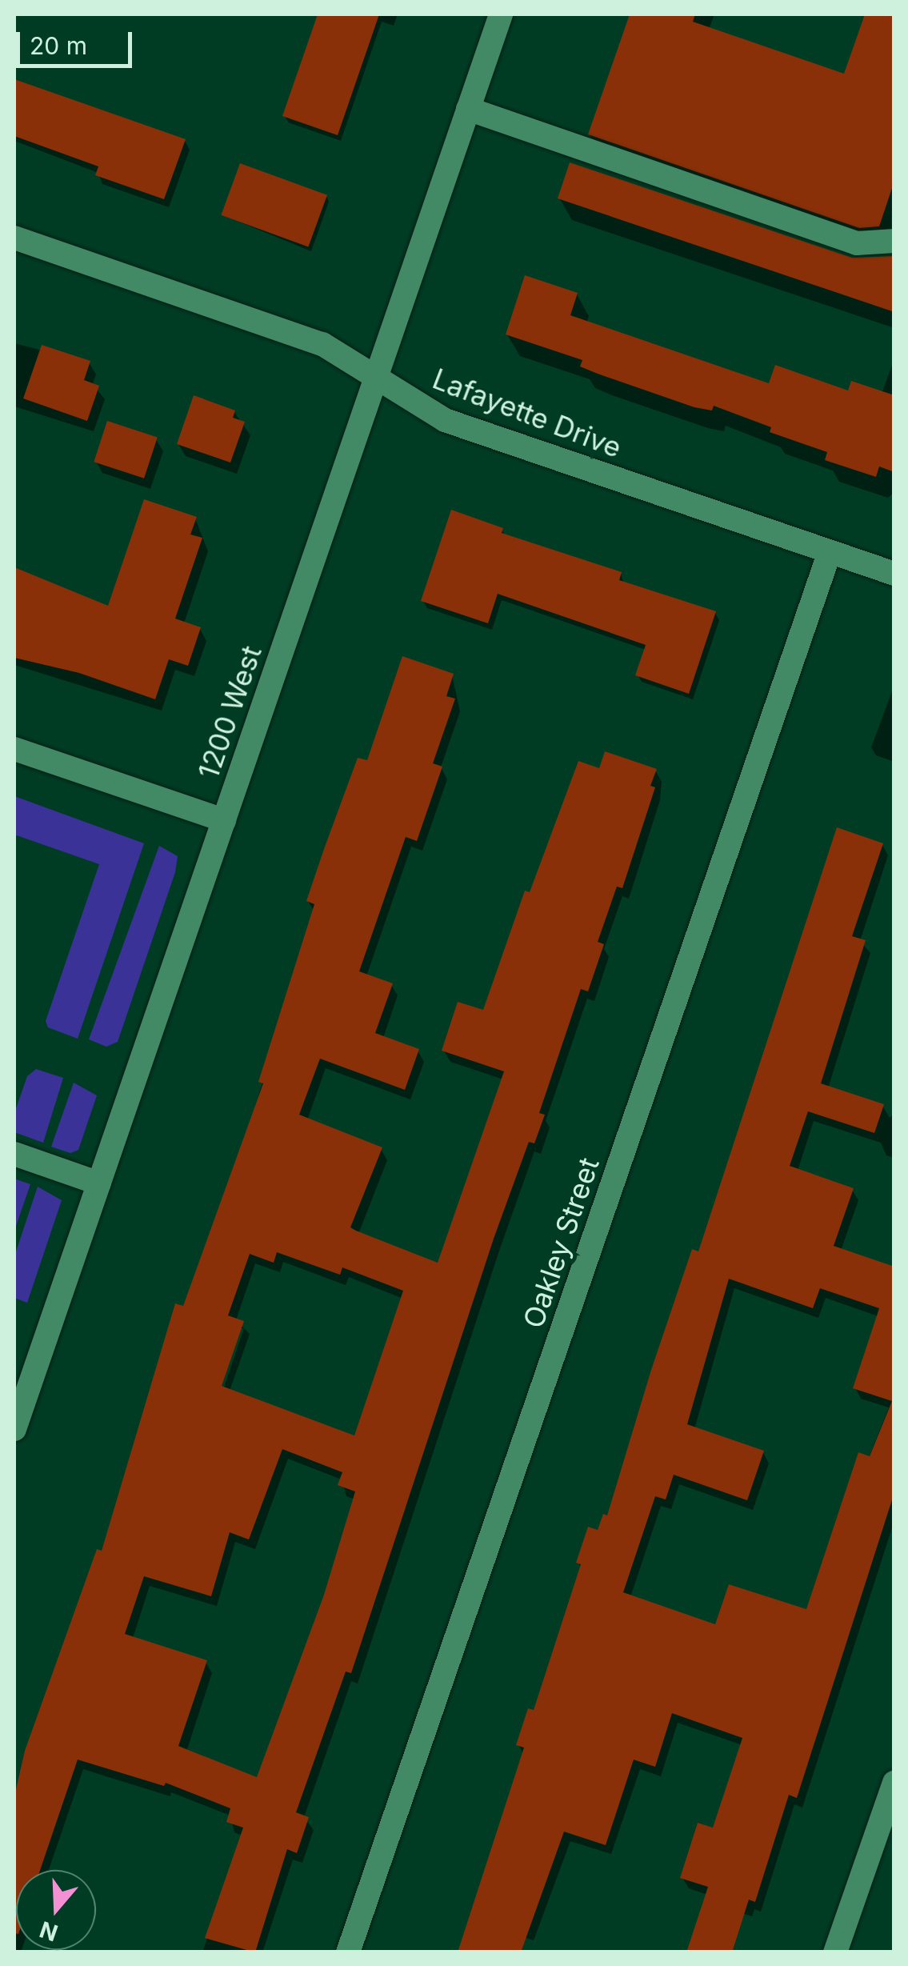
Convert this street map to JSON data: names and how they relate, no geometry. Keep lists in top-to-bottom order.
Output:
{
  "streets": {
    "street": ["Lafayette Drive", "1200 West", "Oakley Street"]
  },
  "crossings": [
    ["Lafayette Drive", "1200 West"],
    ["Lafayette Drive", "Oakley Street"]
  ],
  "scale_bar": "20 m",
  "north": "bottom"
}
